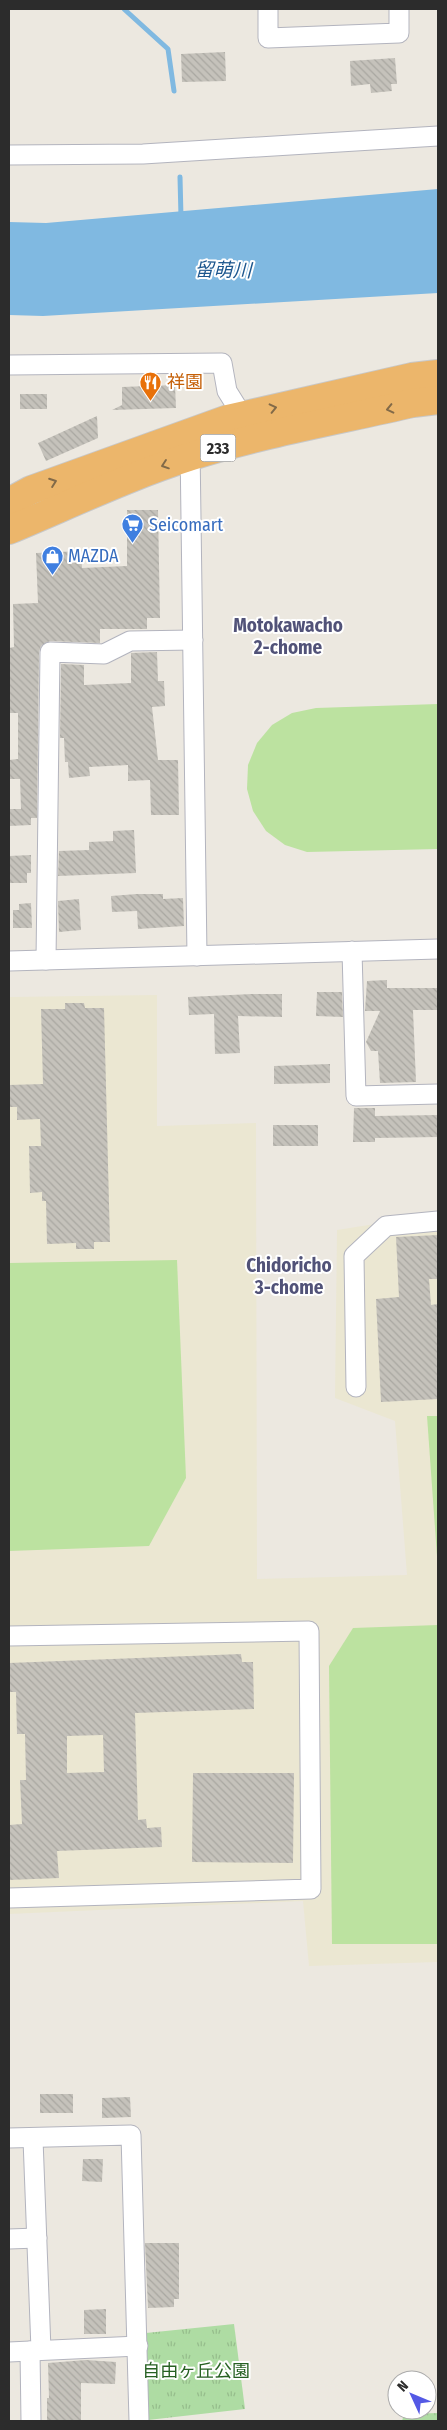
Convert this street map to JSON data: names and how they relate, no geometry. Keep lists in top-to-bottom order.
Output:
{
  "streets": {
    "highway": ["233"]
  },
  "districts": ["Motokawacho 2-chome", "Chidoricho 3-chome"],
  "water": ["留萌川"],
  "parks": ["自由ヶ丘公園"],
  "places": {
    "restaurant": ["祥園"],
    "supermarket": ["Seicomart"],
    "shop": ["MAZDA"]
  },
  "north": "top left"
}
